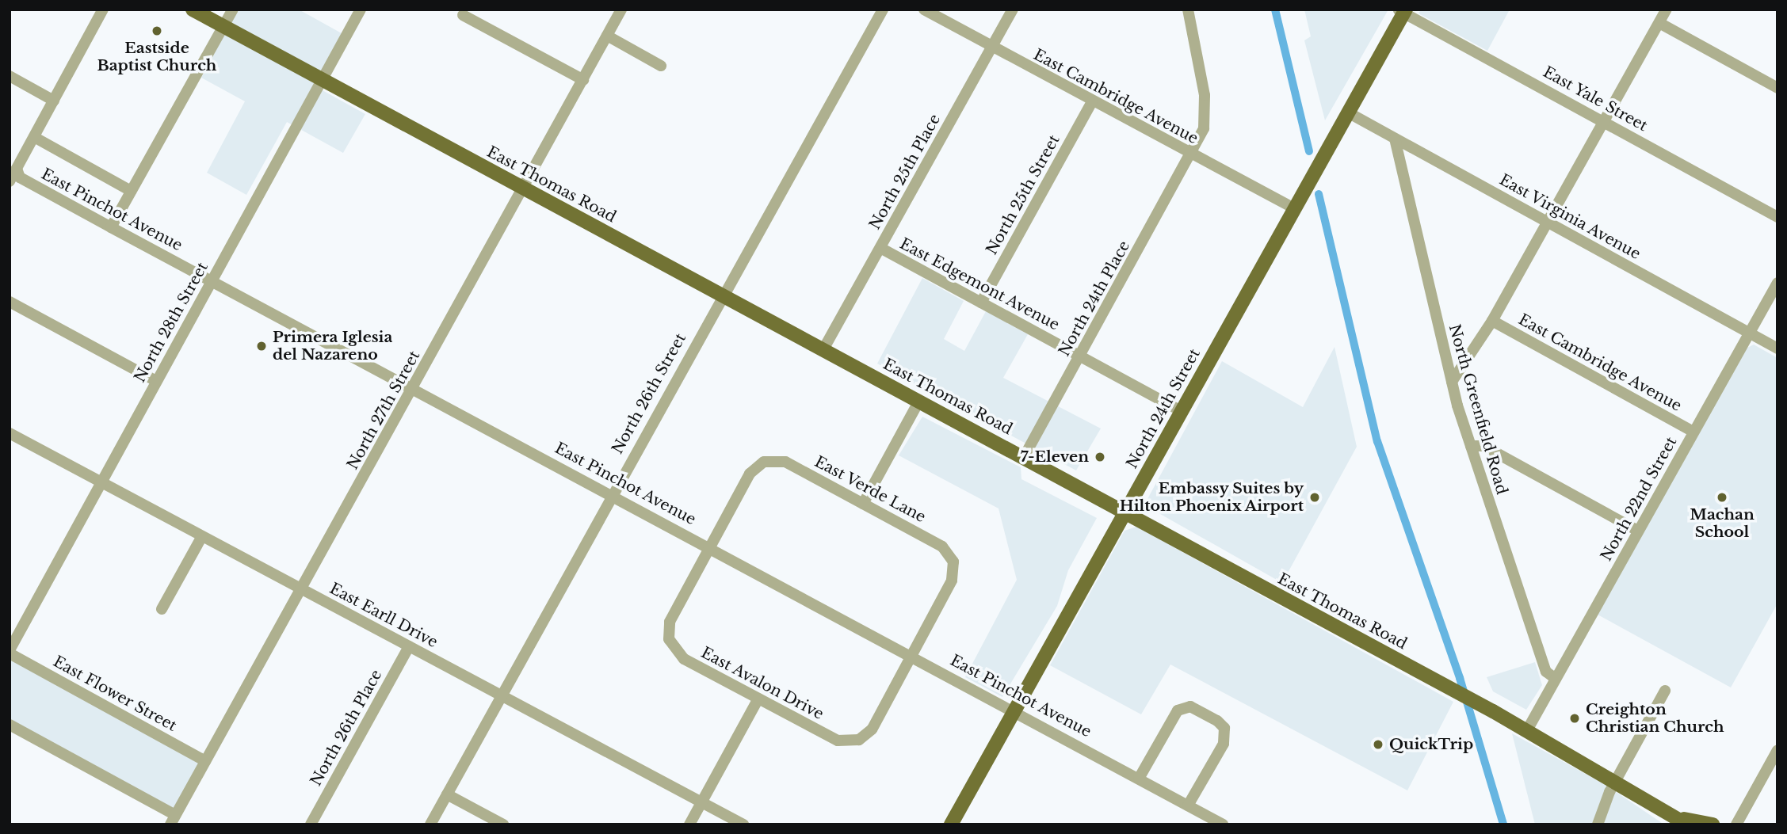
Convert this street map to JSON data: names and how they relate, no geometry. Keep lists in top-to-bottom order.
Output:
{
  "streets": {
    "main road": ["East Thomas Road", "North 24th Street"],
    "street": [
      "East Cambridge Avenue",
      "East Yale Street",
      "North 25th Place",
      "North 25th Street",
      "East Pinchot Avenue",
      "East Virginia Avenue",
      "East Edgemont Avenue",
      "North 24th Place",
      "North 28th Street",
      "North 26th Street",
      "North Greenfield Road",
      "North 27th Street",
      "East Verde Lane",
      "North 22nd Street",
      "East Earll Drive",
      "East Avalon Drive",
      "East Flower Street",
      "North 26th Place"
    ]
  },
  "crossings": [
    ["East Cambridge Avenue", "North 25th Place"],
    ["East Cambridge Avenue", "North 25th Street"],
    ["East Cambridge Avenue", "North 24th Place"],
    ["East Cambridge Avenue", "North 24th Street"],
    ["East Cambridge Avenue", "North 22nd Street"],
    ["East Yale Street", "North 24th Street"],
    ["North 25th Place", "East Thomas Road"],
    ["North 25th Place", "East Edgemont Avenue"],
    ["East Thomas Road", "North 24th Place"],
    ["East Thomas Road", "North 28th Street"],
    ["East Thomas Road", "North 26th Street"],
    ["East Thomas Road", "North 24th Street"],
    ["East Thomas Road", "North 27th Street"],
    ["East Thomas Road", "North 22nd Street"],
    ["North 25th Street", "East Edgemont Avenue"],
    ["East Pinchot Avenue", "North 28th Street"],
    ["East Pinchot Avenue", "North 26th Street"],
    ["East Pinchot Avenue", "North 24th Street"],
    ["East Pinchot Avenue", "North 27th Street"],
    ["East Pinchot Avenue", "East Verde Lane"],
    ["East Pinchot Avenue", "East Avalon Drive"],
    ["East Virginia Avenue", "North 24th Street"],
    ["East Virginia Avenue", "North Greenfield Road"],
    ["East Virginia Avenue", "North 22nd Street"],
    ["East Edgemont Avenue", "North 24th Place"],
    ["East Edgemont Avenue", "North 24th Street"],
    ["North 28th Street", "East Earll Drive"],
    ["North 28th Street", "East Flower Street"],
    ["North 26th Street", "East Earll Drive"],
    ["North Greenfield Road", "North 22nd Street"],
    ["North 27th Street", "East Earll Drive"],
    ["North 27th Street", "East Flower Street"],
    ["East Verde Lane", "East Avalon Drive"],
    ["East Earll Drive", "North 26th Place"]
  ],
  "places": [
    "Eastside Baptist Church",
    "Primera Iglesia del Nazareno",
    "7-Eleven",
    "Embassy Suites by Hilton Phoenix Airport",
    "Machan School",
    "Creighton Christian Church",
    "QuickTrip"
  ]
}
